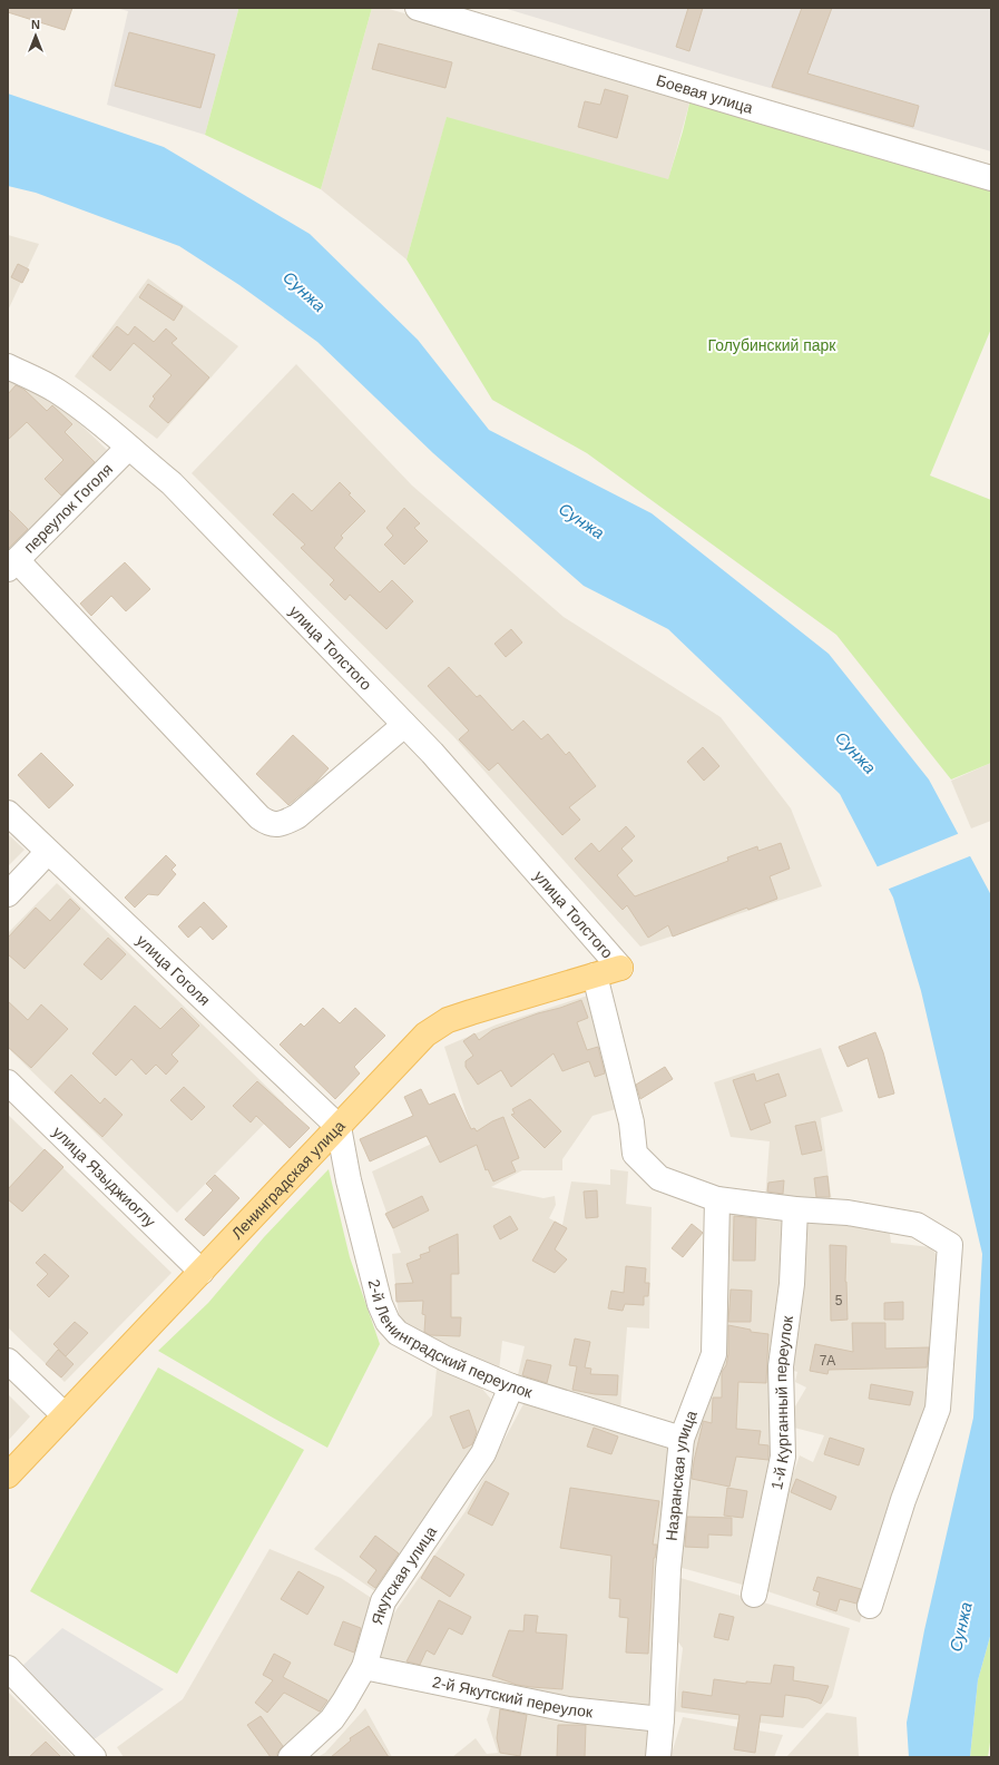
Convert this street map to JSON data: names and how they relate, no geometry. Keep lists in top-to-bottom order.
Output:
{
  "streets": {
    "main road": ["Ленинградская улица"],
    "street": [
      "Боевая улица",
      "переулок Гоголя",
      "улица Толстого",
      "улица Гоголя",
      "улица Языджиоглу",
      "2-й Ленинградский переулок",
      "1-й Курганный переулок",
      "Назранская улица",
      "Якутская улица",
      "2-й Якутский переулок"
    ]
  },
  "crossings": [
    ["переулок Гоголя", "улица Толстого"],
    ["улица Толстого", "Ленинградская улица"],
    ["улица Гоголя", "Ленинградская улица"],
    ["улица Гоголя", "2-й Ленинградский переулок"],
    ["улица Языджиоглу", "Ленинградская улица"],
    ["Ленинградская улица", "2-й Ленинградский переулок"],
    ["2-й Ленинградский переулок", "Назранская улица"],
    ["2-й Ленинградский переулок", "Якутская улица"],
    ["Назранская улица", "2-й Якутский переулок"],
    ["Якутская улица", "2-й Якутский переулок"]
  ],
  "water": ["Сунжа"],
  "parks": ["Голубинский парк"],
  "house_numbers": ["5", "7А"],
  "north": "top"
}
